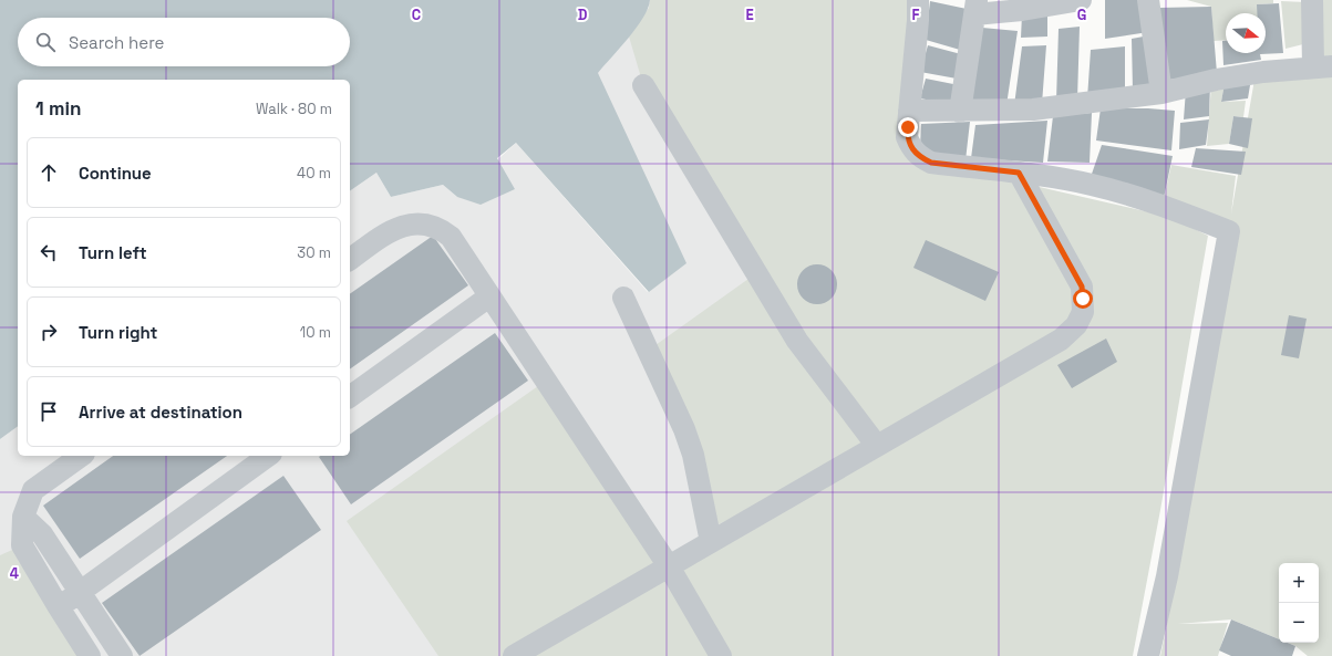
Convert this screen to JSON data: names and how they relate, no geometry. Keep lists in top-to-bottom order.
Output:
{
  "north": "right",
  "page": {
    "search": "Search here",
    "heading": ["1 min", "Walk · 80 m"],
    "list": [
      ["Continue", "40 m"],
      ["Turn left", "30 m"],
      ["Turn right", "10 m"],
      "Arrive at destination"
    ],
    "map_buttons": ["+", "−"]
  },
  "grid": {
    "columns": [
      "C",
      "D",
      "E",
      "F",
      "G"
    ],
    "rows": ["4"]
  }
}
